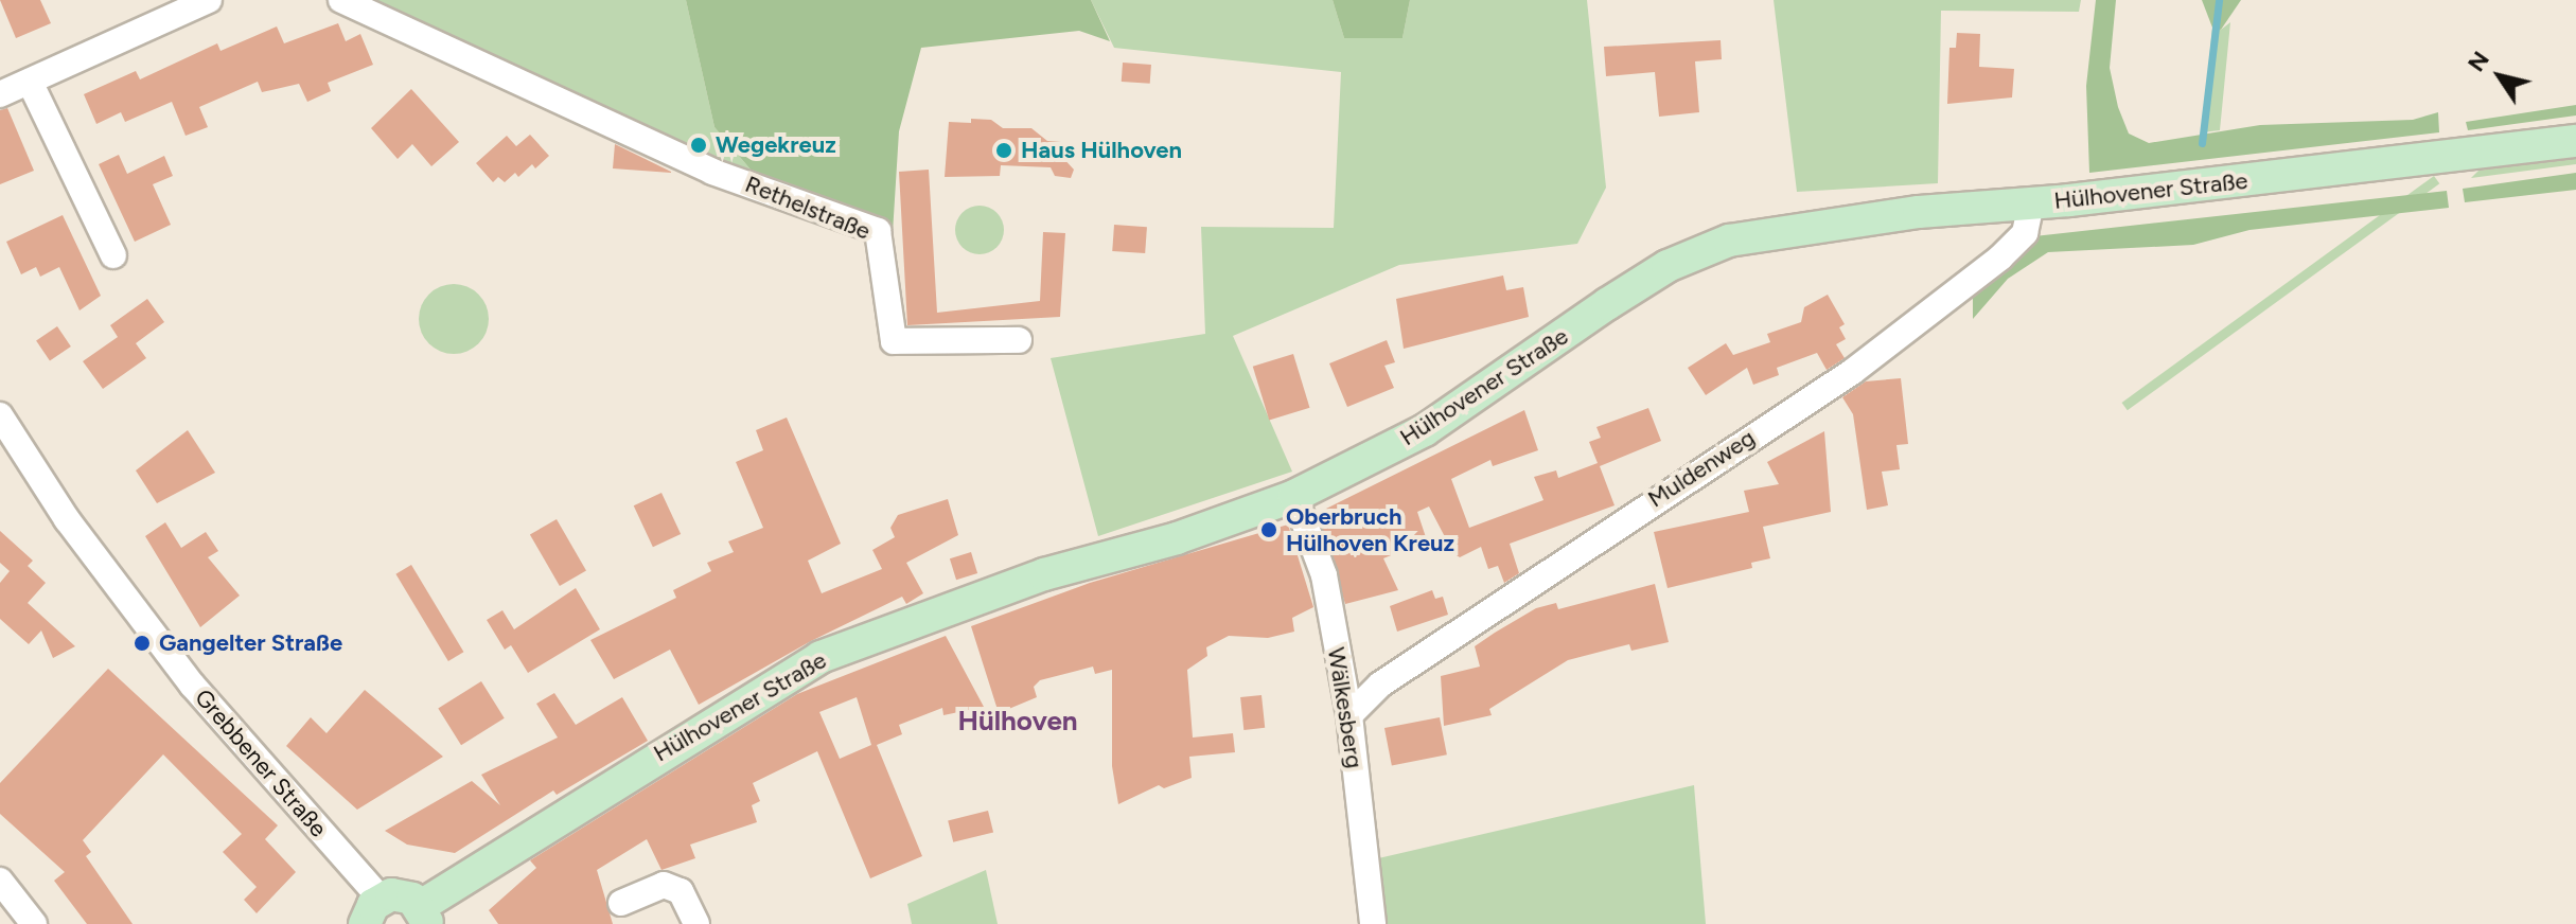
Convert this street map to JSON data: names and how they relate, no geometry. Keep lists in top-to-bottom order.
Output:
{
  "streets": {
    "main road": ["Hülhovener Straße"],
    "street": [
      "Rethelstraße",
      "Muldenweg",
      "Wälkesberg",
      "Grebbener Straße"
    ]
  },
  "crossings": [
    ["Hülhovener Straße", "Muldenweg"],
    ["Hülhovener Straße", "Wälkesberg"],
    ["Muldenweg", "Wälkesberg"]
  ],
  "districts": ["Hülhoven"],
  "places": [
    "Wegekreuz",
    "Haus Hülhoven",
    "Oberbruch Hülhoven Kreuz",
    "Gangelter Straße"
  ],
  "north": "top left"
}
